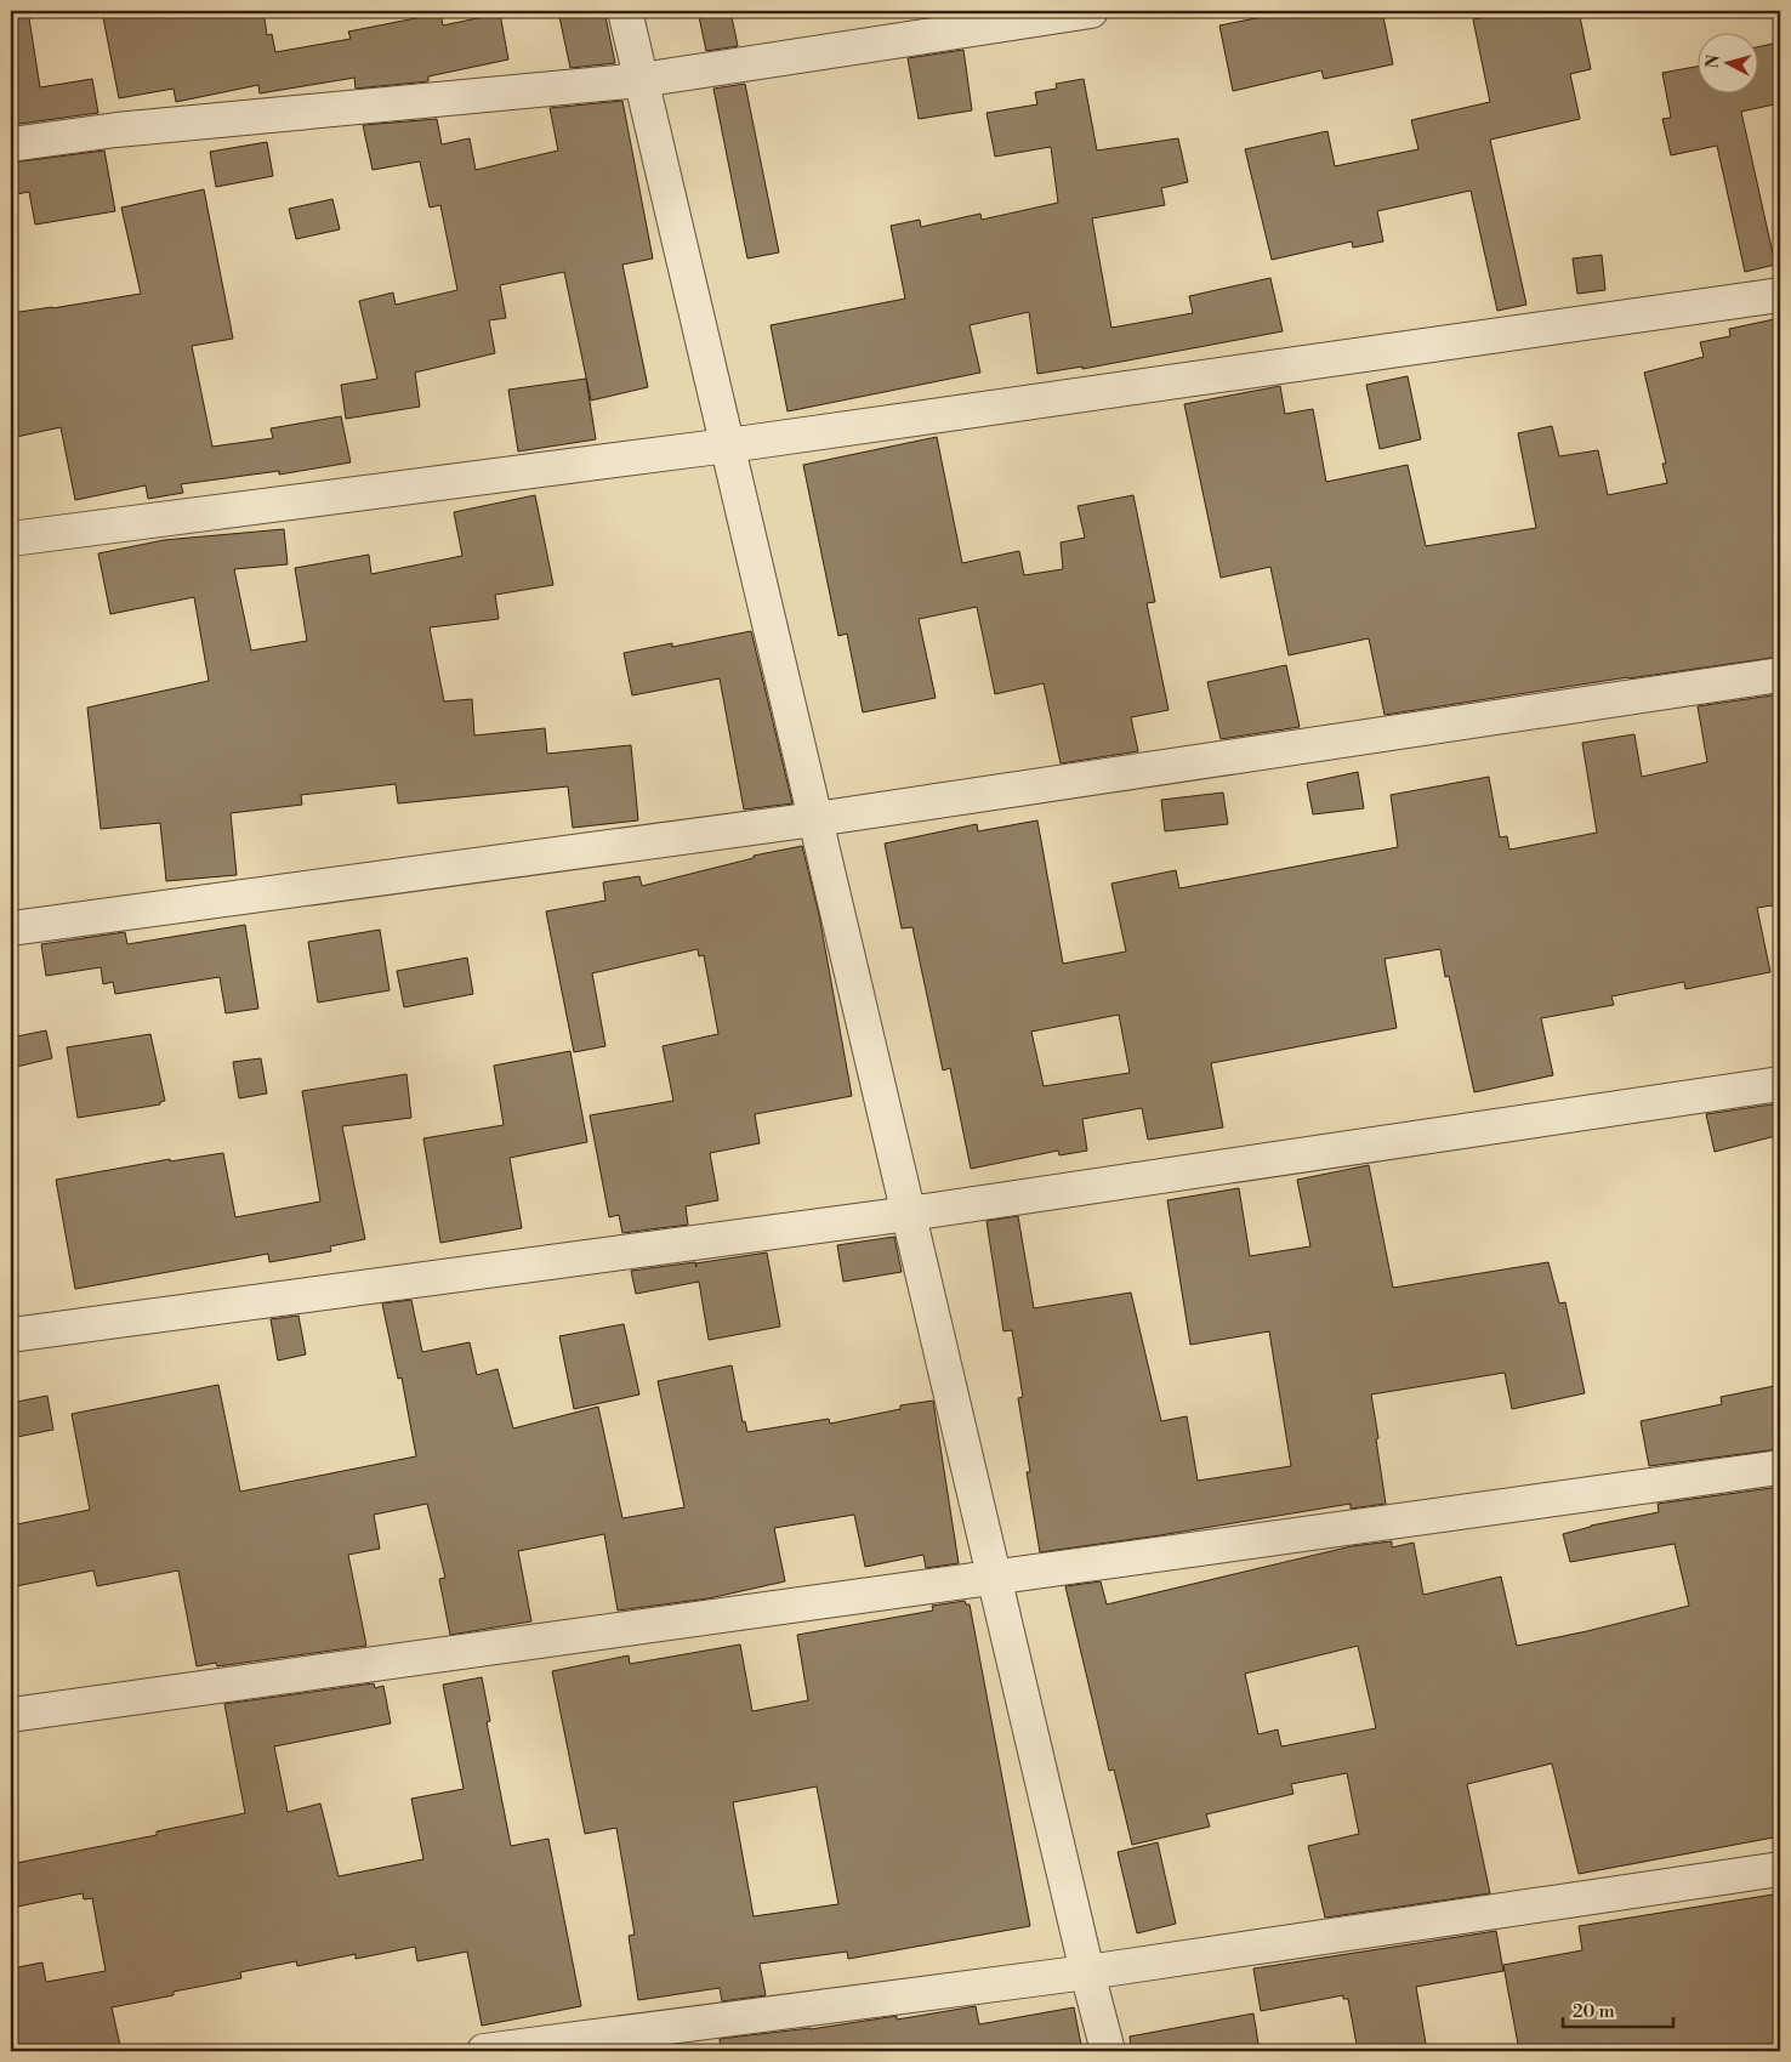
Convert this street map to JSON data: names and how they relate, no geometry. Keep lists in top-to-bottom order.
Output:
{
  "scale_bar": "20 m",
  "north": "left"
}
